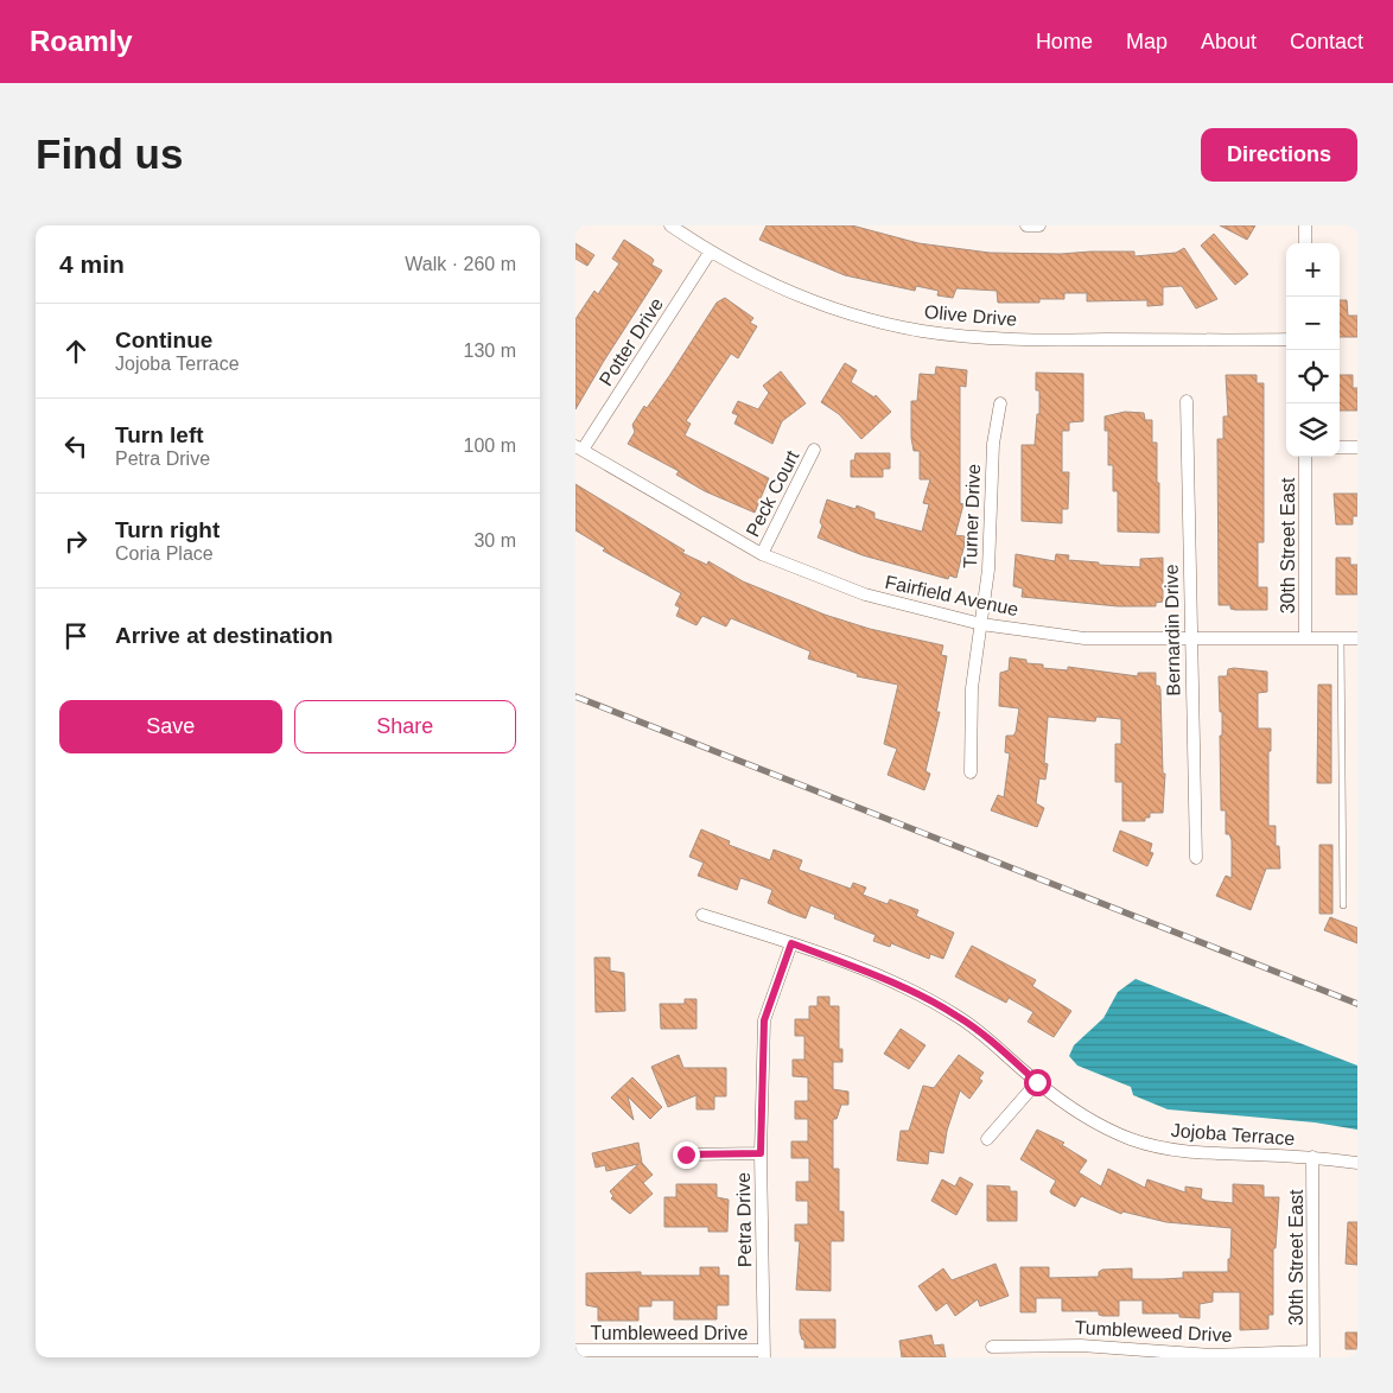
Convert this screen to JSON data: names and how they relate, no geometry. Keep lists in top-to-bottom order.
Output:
{
  "streets": {
    "street": [
      "Olive Drive",
      "Potter Drive",
      "Peck Court",
      "Turner Drive",
      "30th Street East",
      "Fairfield Avenue",
      "Bernardin Drive",
      "Jojoba Terrace",
      "Petra Drive",
      "Tumbleweed Drive"
    ]
  },
  "crossings": [
    ["Olive Drive", "Potter Drive"],
    ["Potter Drive", "Fairfield Avenue"],
    ["Peck Court", "Fairfield Avenue"],
    ["Turner Drive", "Fairfield Avenue"],
    ["30th Street East", "Fairfield Avenue"],
    ["30th Street East", "Jojoba Terrace"],
    ["30th Street East", "Tumbleweed Drive"],
    ["Fairfield Avenue", "Bernardin Drive"],
    ["Jojoba Terrace", "Petra Drive"],
    ["Petra Drive", "Tumbleweed Drive"]
  ],
  "page": {
    "header": "Roamly",
    "nav": [
      "Home",
      "Map",
      "About",
      "Contact"
    ],
    "buttons": [
      "Directions",
      ["Save", "Share"]
    ],
    "title": "Find us",
    "heading": ["4 min", "Walk · 260 m"],
    "map_buttons": ["+", "−"],
    "list": [
      ["Continue", "Jojoba Terrace", "130 m"],
      ["Turn left", "Petra Drive", "100 m"],
      ["Turn right", "Coria Place", "30 m"],
      "Arrive at destination"
    ]
  }
}
